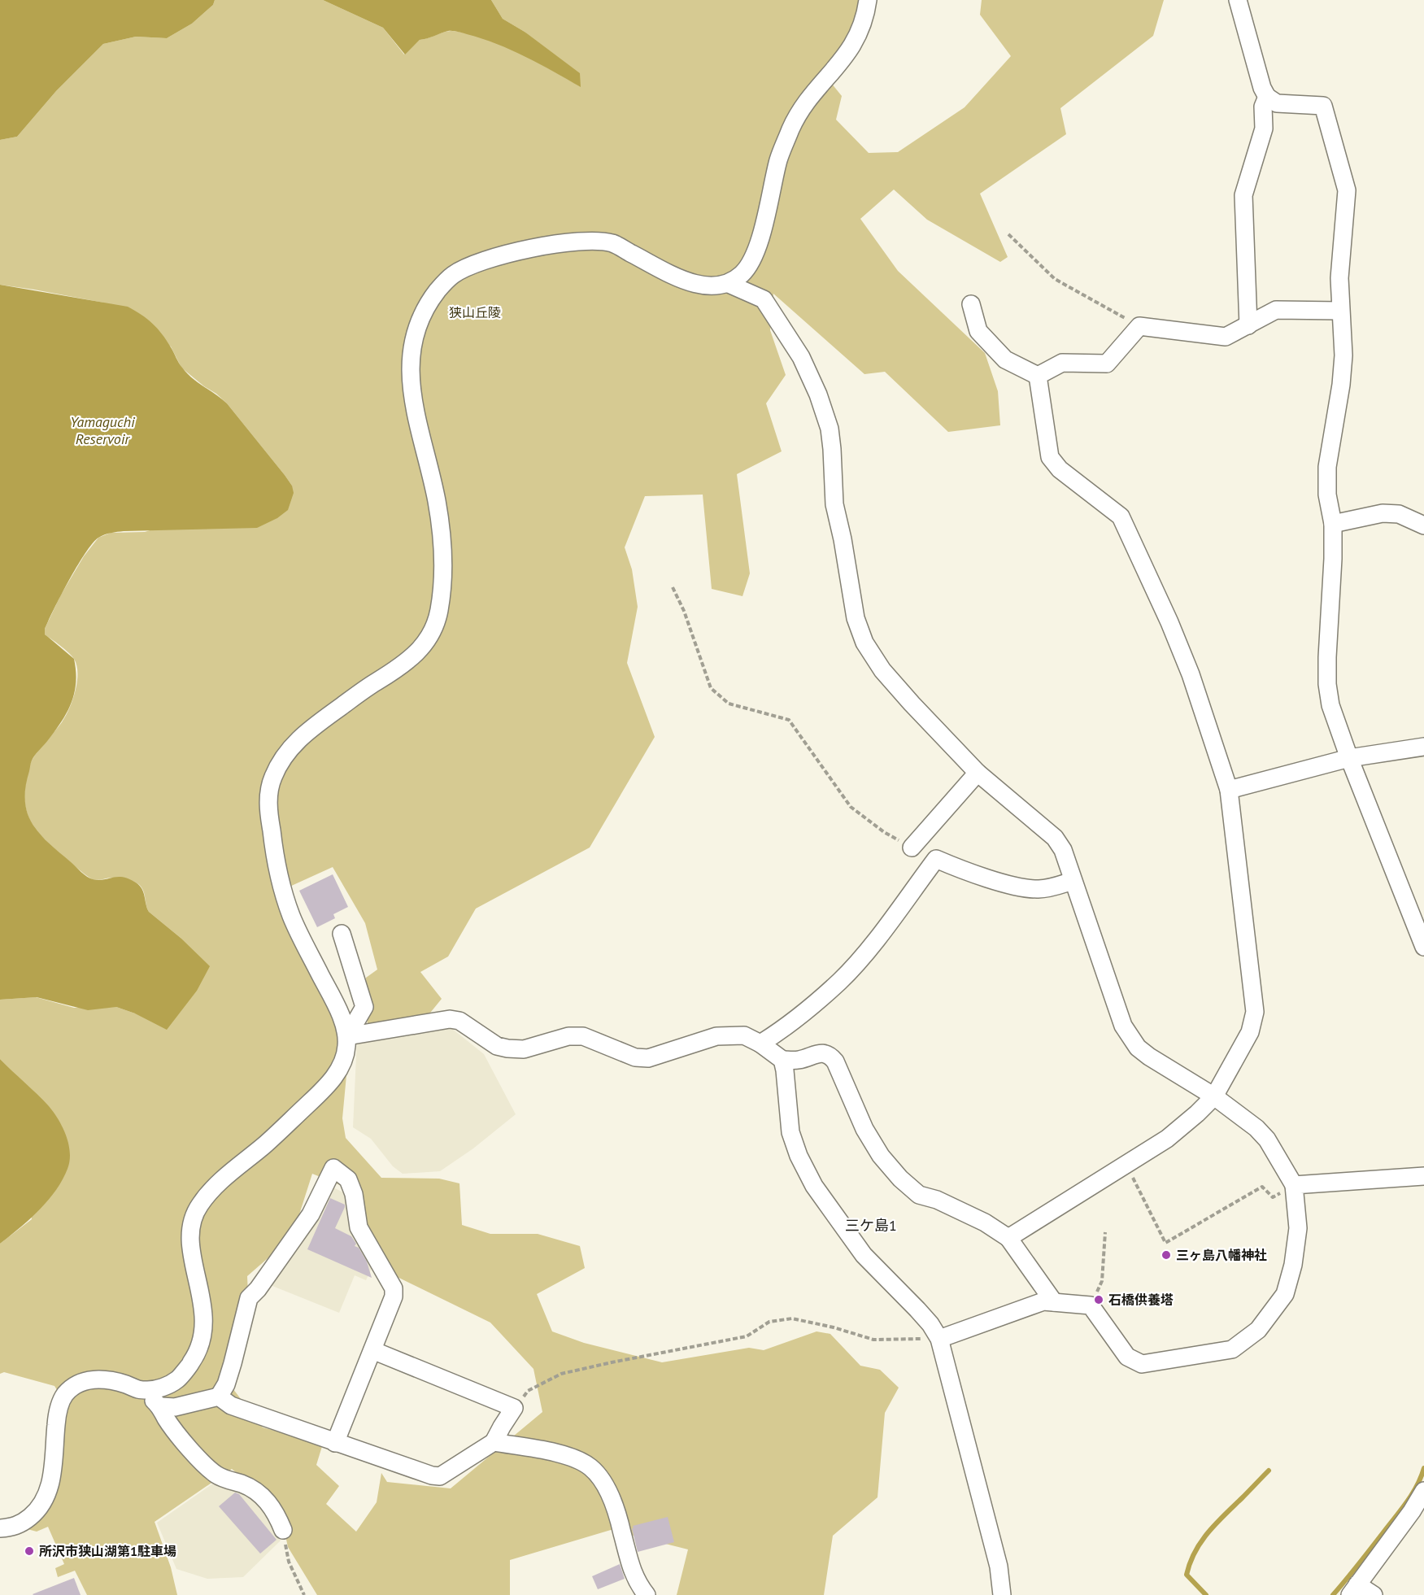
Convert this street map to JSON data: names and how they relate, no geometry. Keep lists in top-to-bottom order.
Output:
{
  "districts": ["三ケ島1"],
  "water": ["Yamaguchi Reservoir"],
  "parks": ["狭山丘陵"],
  "places": ["三ヶ島八幡神社", "石橋供養塔", "所沢市狭山湖第1駐車場"]
}
